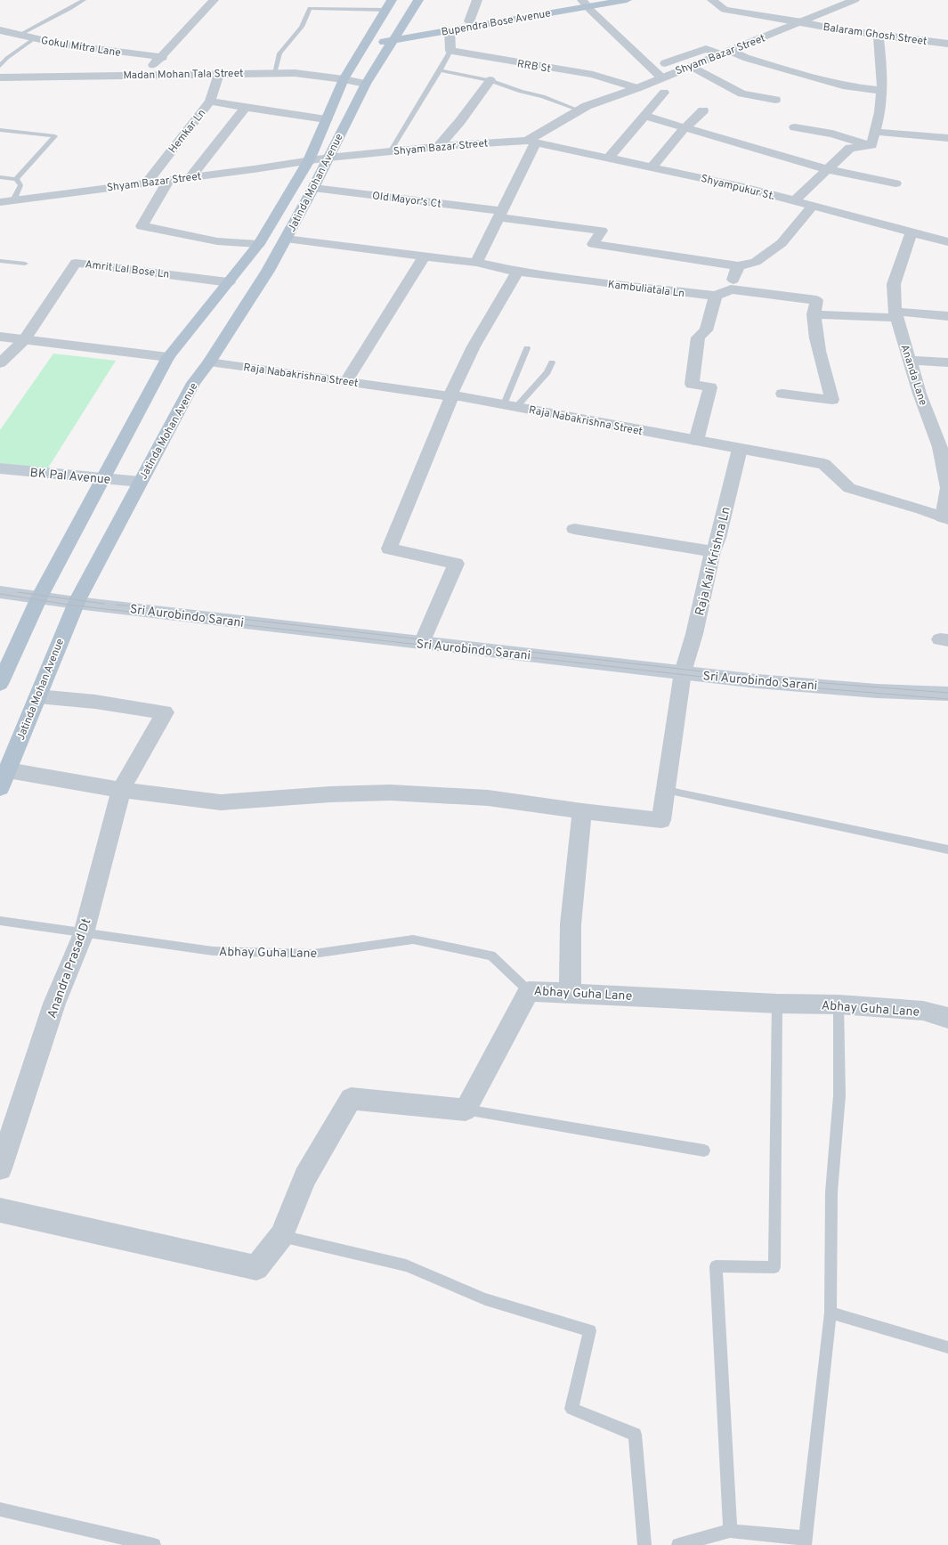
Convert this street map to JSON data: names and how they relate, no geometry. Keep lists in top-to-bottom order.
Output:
{
  "streets": {
    "main road": [
      "Bupendra Bose Avenue",
      "Jatinda Mohan Avenue",
      "BK Pal Avenue",
      "Sri Aurobindo Sarani"
    ],
    "street": [
      "Balaram Ghosh Street",
      "Gokul Mitra Lane",
      "Shyam Bazar Street",
      "RRB St",
      "Madan Mohan Tala Street",
      "Hemkar Ln",
      "Shyampukur St.",
      "Old Mayor's Ct",
      "Amrit Lal Bose Ln",
      "Kambuliatala Ln",
      "Raja Nabakrishna Street",
      "Ananda Lane",
      "Raja Kali Krishna Ln",
      "Abhay Guha Lane",
      "Anandra Prasad Dt"
    ]
  },
  "crossings": [
    ["Bupendra Bose Avenue", "Jatinda Mohan Avenue"],
    ["Balaram Ghosh Street", "Shyam Bazar Street"],
    ["Shyam Bazar Street", "RRB St"],
    ["Shyam Bazar Street", "Hemkar Ln"],
    ["Shyam Bazar Street", "Jatinda Mohan Avenue"],
    ["Shyam Bazar Street", "Shyampukur St."],
    ["Madan Mohan Tala Street", "Hemkar Ln"],
    ["Madan Mohan Tala Street", "Jatinda Mohan Avenue"],
    ["Jatinda Mohan Avenue", "Old Mayor's Ct"],
    ["Jatinda Mohan Avenue", "Kambuliatala Ln"],
    ["Jatinda Mohan Avenue", "Raja Nabakrishna Street"],
    ["Jatinda Mohan Avenue", "BK Pal Avenue"],
    ["Jatinda Mohan Avenue", "Sri Aurobindo Sarani"],
    ["Jatinda Mohan Avenue", "Anandra Prasad Dt"],
    ["Shyampukur St.", "Ananda Lane"],
    ["Kambuliatala Ln", "Ananda Lane"],
    ["Raja Nabakrishna Street", "Ananda Lane"],
    ["Raja Nabakrishna Street", "Raja Kali Krishna Ln"],
    ["Raja Kali Krishna Ln", "Sri Aurobindo Sarani"],
    ["Abhay Guha Lane", "Anandra Prasad Dt"]
  ]
}
